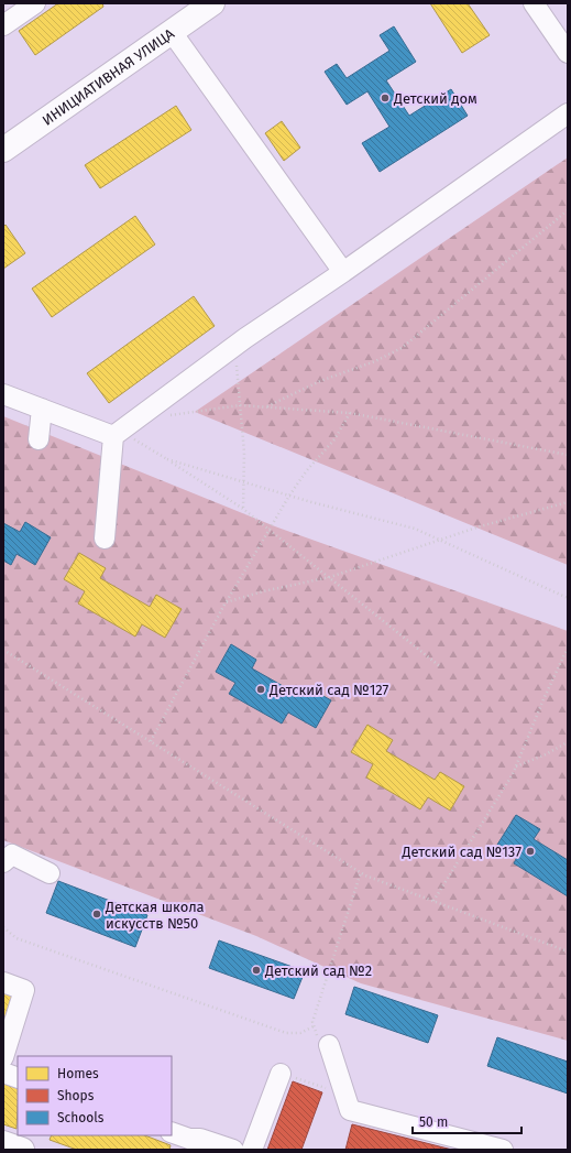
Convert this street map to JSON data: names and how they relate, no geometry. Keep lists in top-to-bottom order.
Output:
{
  "streets": {
    "main road": ["ИНИЦИАТИВНАЯ УЛИЦА"]
  },
  "places": [
    "Детский дом",
    "Детский сад №127",
    "Детский сад №137",
    "Детская школа искусств №50",
    "Детский сад №2"
  ],
  "legend": ["Homes", "Shops", "Schools"],
  "scale_bar": "50 m"
}
